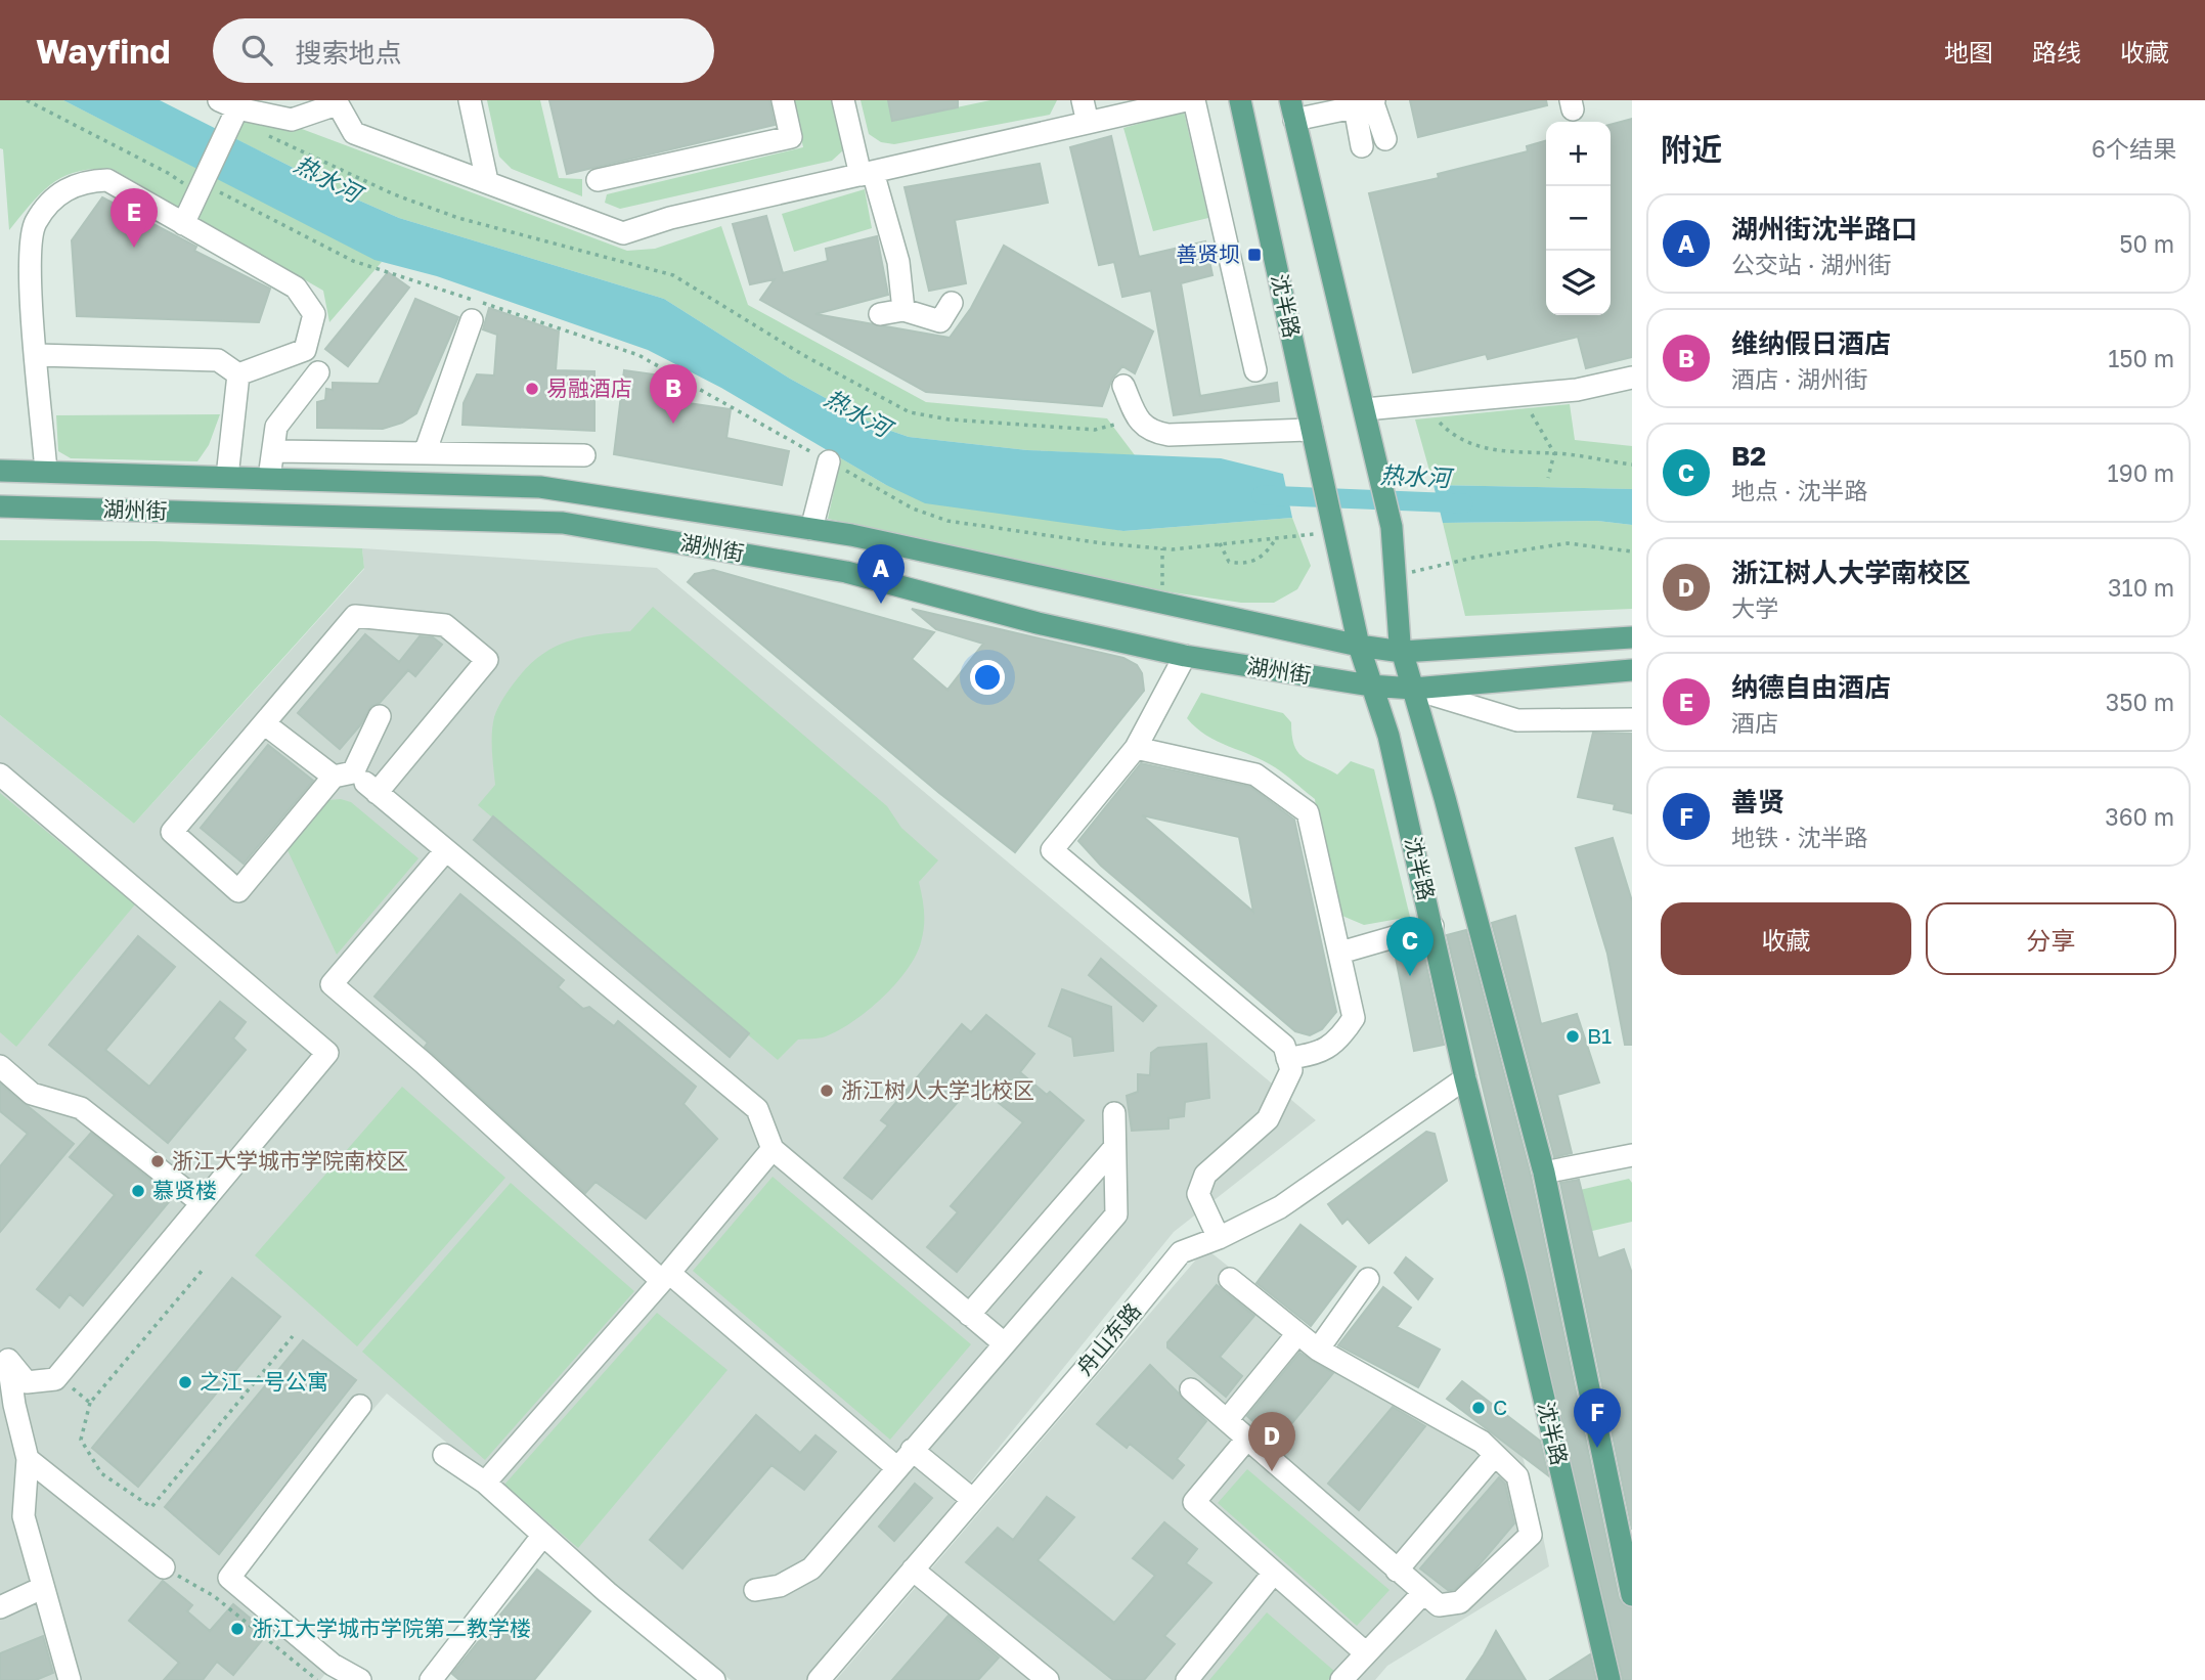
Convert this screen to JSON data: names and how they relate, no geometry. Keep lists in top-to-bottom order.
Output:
{
  "streets": {
    "main road": ["沈半路", "湖州街"],
    "street": ["舟山东路"]
  },
  "crossings": [
    ["沈半路", "湖州街"],
    ["沈半路", "舟山东路"]
  ],
  "water": ["热水河"],
  "places": {
    "transit": ["善贤坝"],
    "other": [
      "易融酒店",
      "B1",
      "浙江树人大学北校区",
      "浙江大学城市学院南校区",
      "慕贤楼",
      "之江一号公寓",
      "C",
      "浙江大学城市学院第二教学楼"
    ]
  },
  "page": {
    "header": "Wayfind",
    "search": "搜索地点",
    "nav": ["地图", "路线", "收藏"],
    "heading": ["附近", "6个结果"],
    "map_buttons": ["+", "−"],
    "pins": [
      "E",
      "B",
      "A",
      "C",
      "F",
      "D"
    ],
    "list": [
      {
        "mark": "A",
        "name": "湖州街沈半路口",
        "note": "公交站 · 湖州街",
        "value": "50 m"
      },
      {
        "mark": "B",
        "name": "维纳假日酒店",
        "note": "酒店 · 湖州街",
        "value": "150 m"
      },
      {
        "mark": "C",
        "name": "B2",
        "note": "地点 · 沈半路",
        "value": "190 m"
      },
      {
        "mark": "D",
        "name": "浙江树人大学南校区",
        "note": "大学",
        "value": "310 m"
      },
      {
        "mark": "E",
        "name": "纳德自由酒店",
        "note": "酒店",
        "value": "350 m"
      },
      {
        "mark": "F",
        "name": "善贤",
        "note": "地铁 · 沈半路",
        "value": "360 m"
      }
    ],
    "buttons": ["收藏", "分享"]
  }
}
